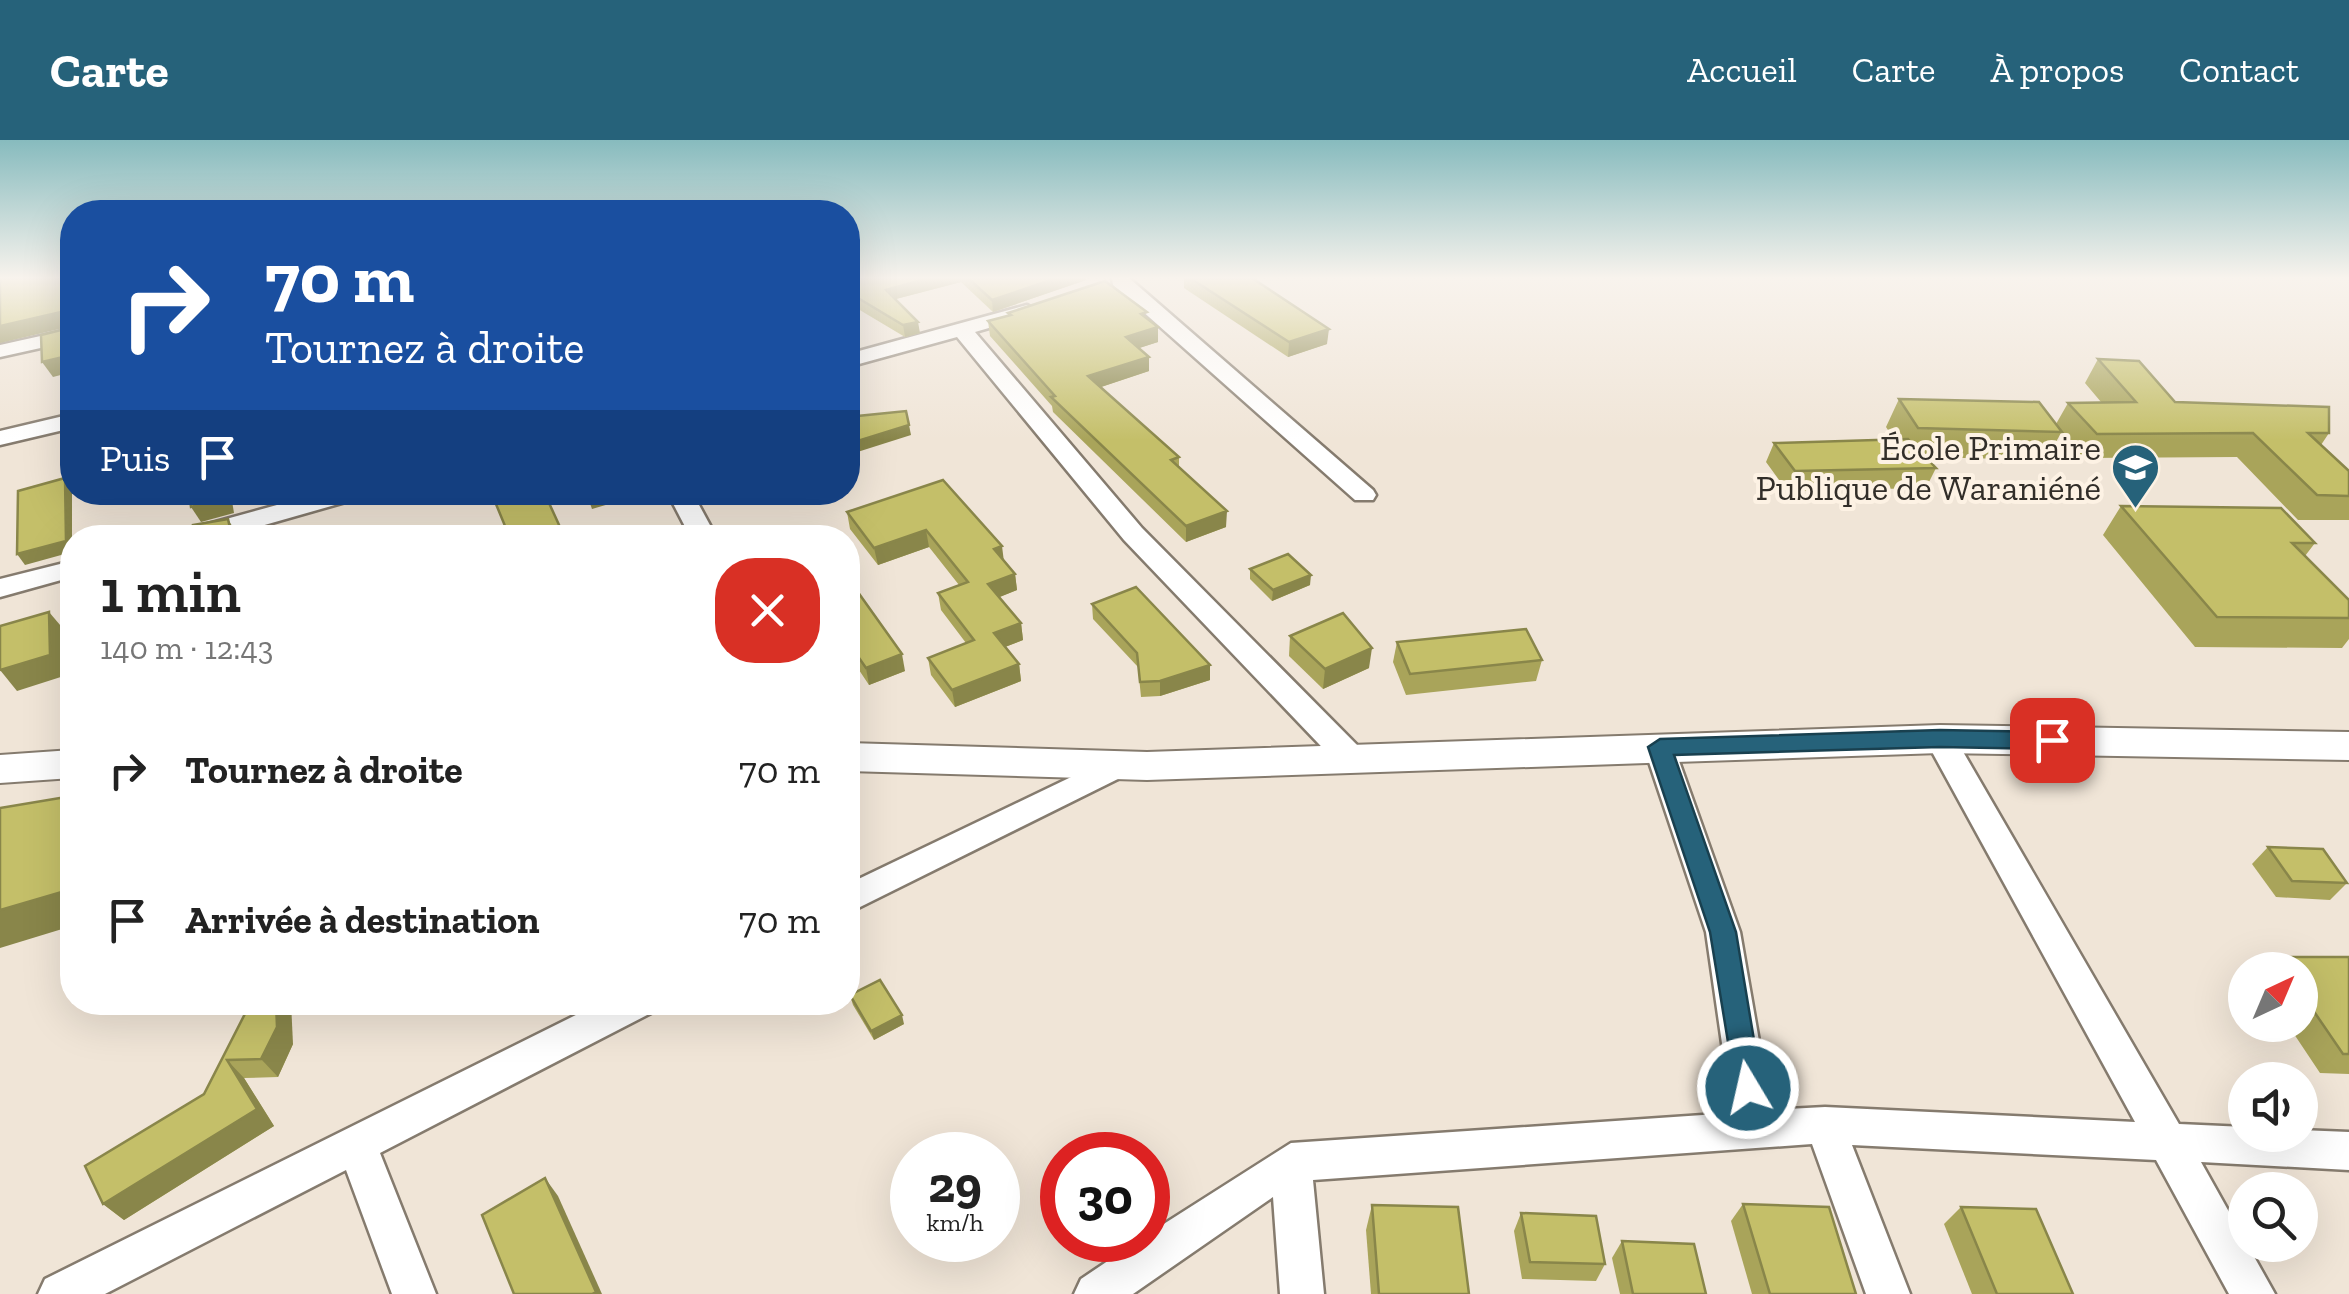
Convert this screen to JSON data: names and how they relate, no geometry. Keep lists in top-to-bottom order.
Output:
{
  "places": {
    "school or university": ["École Primaire Publique de Waraniéné"]
  },
  "north": "top right",
  "page": {
    "header": "Carte",
    "nav": [
      "Accueil",
      "Carte",
      "À propos",
      "Contact"
    ],
    "turn": ["70 m", "Tournez à droite"],
    "then": "Puis",
    "heading": ["1 min", "140 m · 12:43"],
    "list": [
      {
        "name": "Tournez à droite",
        "value": "70 m"
      },
      {
        "name": "Arrivée à destination",
        "value": "70 m"
      }
    ],
    "speed": "29 km/h",
    "limit": "30"
  }
}
